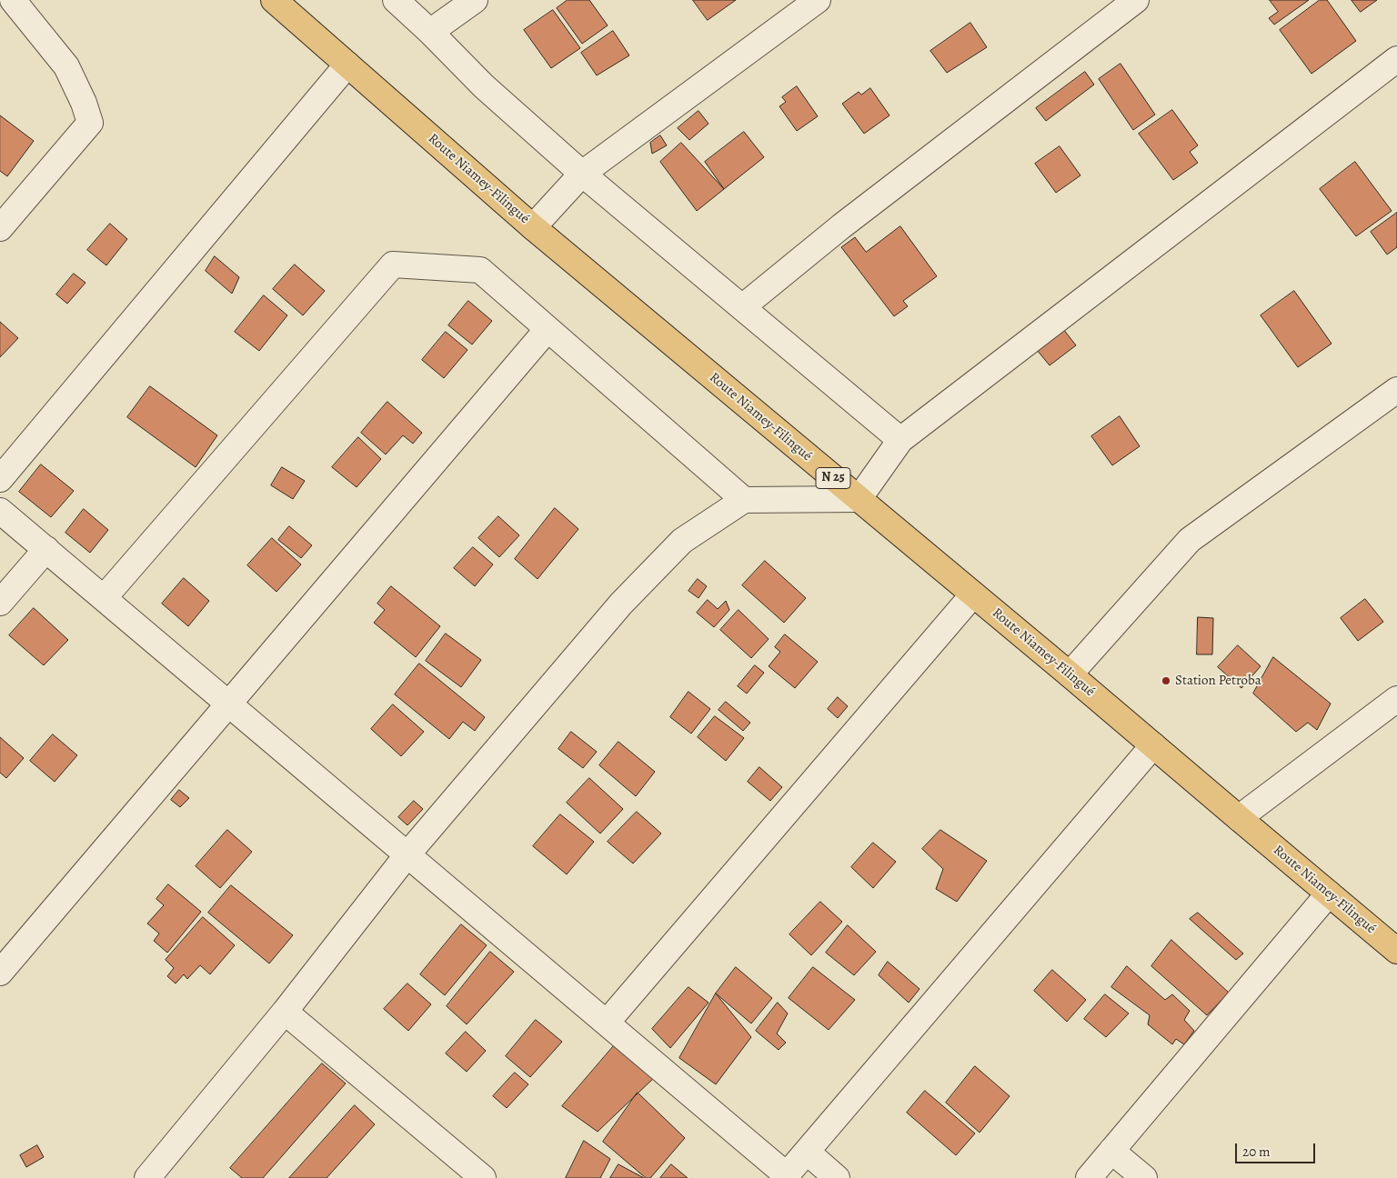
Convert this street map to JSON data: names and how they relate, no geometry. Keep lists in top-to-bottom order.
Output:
{
  "streets": {
    "main road": ["Route Niamey-Filingué", "N 25"]
  },
  "places": ["Station Petroba"],
  "scale_bar": "20 m"
}
